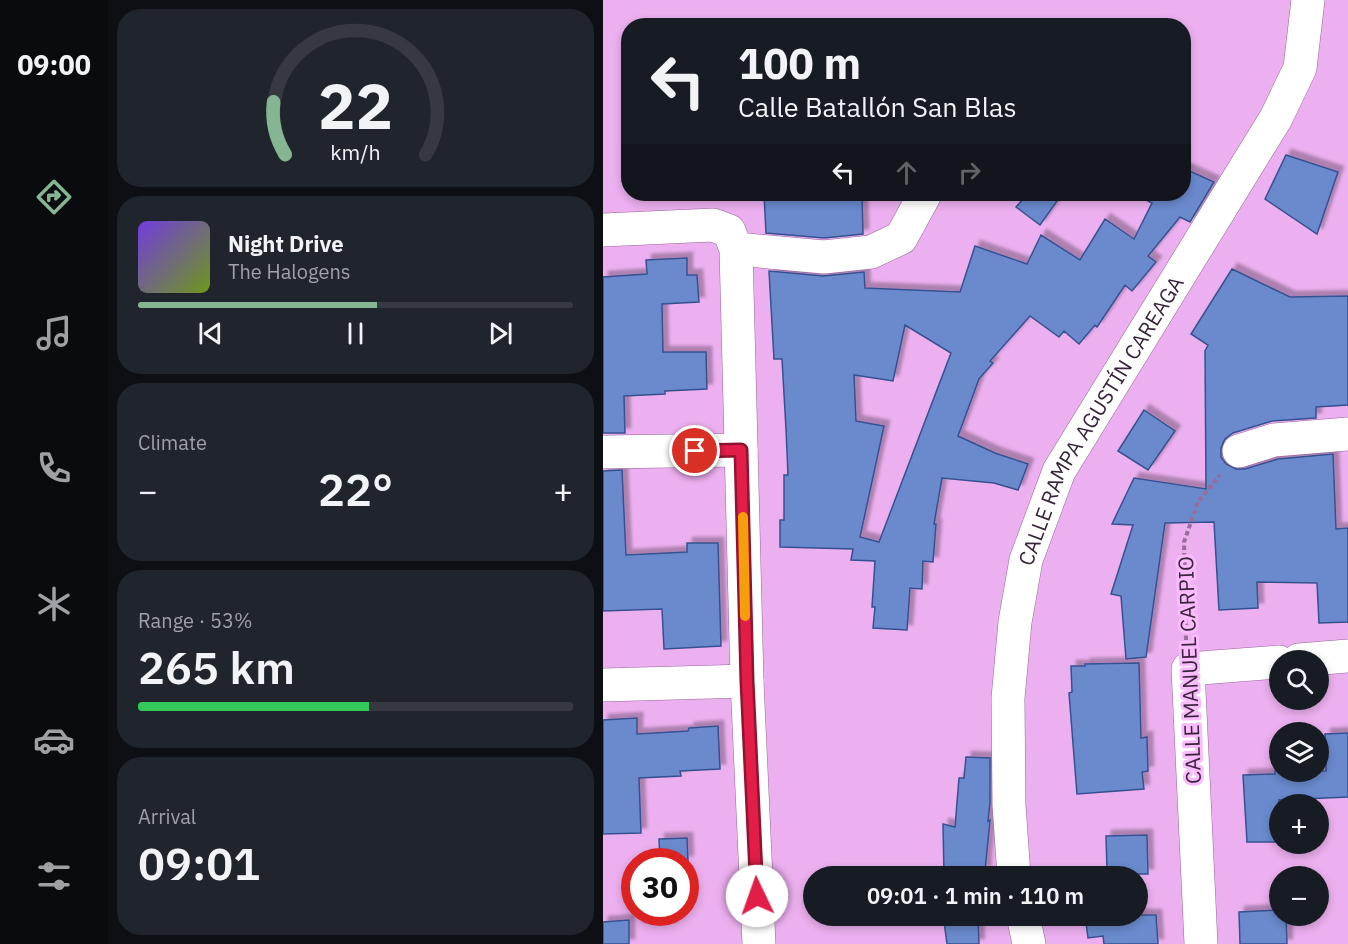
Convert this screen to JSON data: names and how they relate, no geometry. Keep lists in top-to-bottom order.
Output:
{
  "streets": {
    "street": ["CALLE RAMPA AGUSTÍN CAREAGA", "CALLE MANUEL CARPIO"]
  },
  "page": {
    "tabs": "09:00",
    "turn": ["100 m", "Calle Batallón San Blas"],
    "song": ["Night Drive", "The Halogens"],
    "tile": [
      "Climate",
      ["Range · 53%", "265 km"],
      ["Arrival", "09:01"]
    ],
    "heat": ["−", "22°", "+"],
    "map_buttons": ["+", "−"],
    "limit": "30",
    "trip": "09:01 · 1 min · 110 m",
    "gauge": ["22", "km/h"]
  }
}
